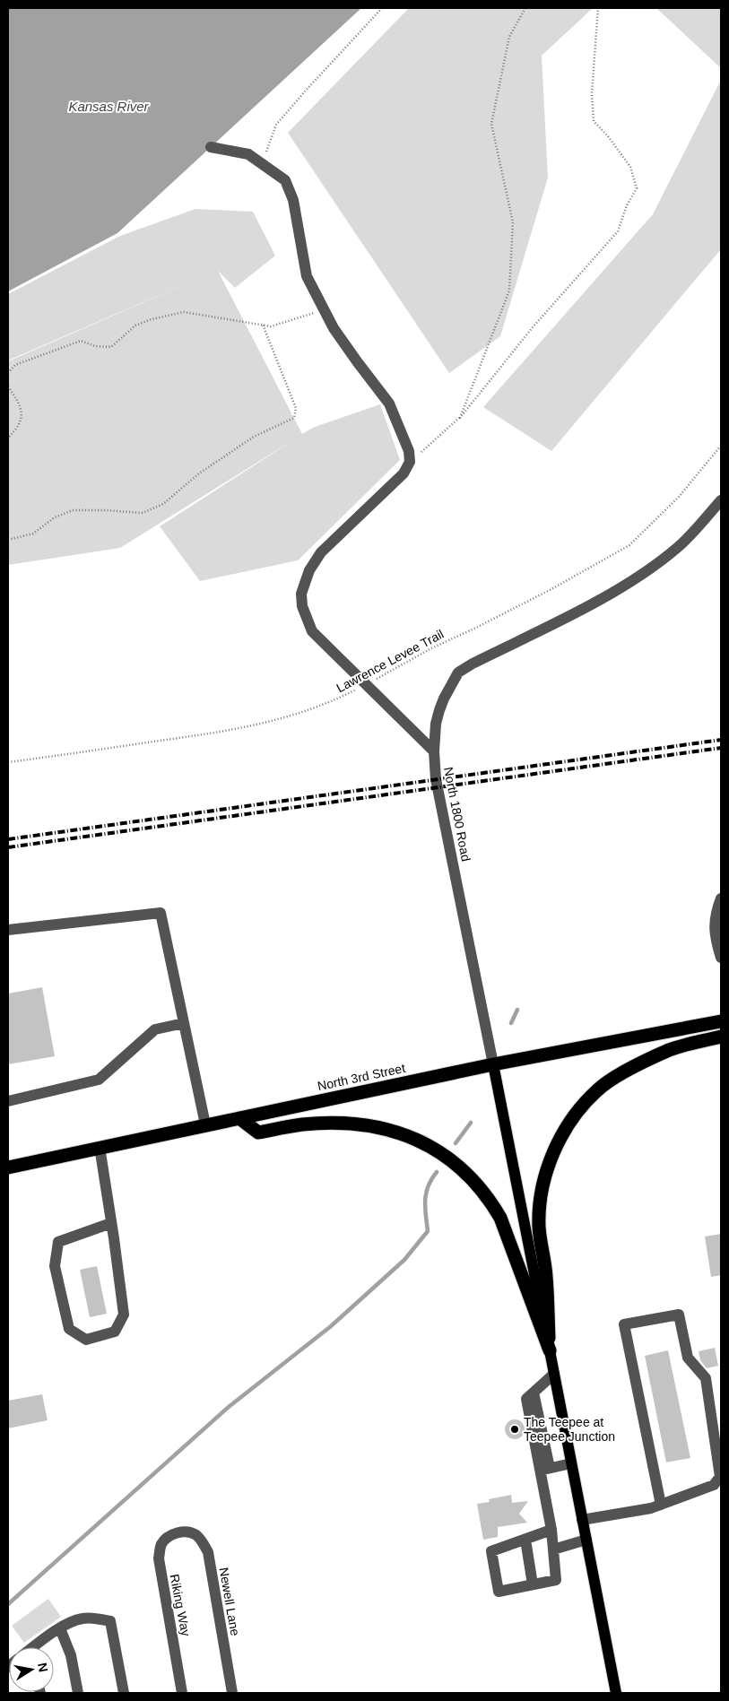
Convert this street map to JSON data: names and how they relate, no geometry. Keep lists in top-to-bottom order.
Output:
{
  "streets": {
    "highway": ["North 3rd Street"],
    "street": ["North 1800 Road", "Newell Lane", "Riking Way"],
    "path": ["Lawrence Levee Trail"]
  },
  "crossings": [
    ["North 1800 Road", "North 3rd Street"],
    ["Newell Lane", "Riking Way"]
  ],
  "water": ["Kansas River"],
  "places": ["The Teepee at Teepee Junction"],
  "north": "right"
}
